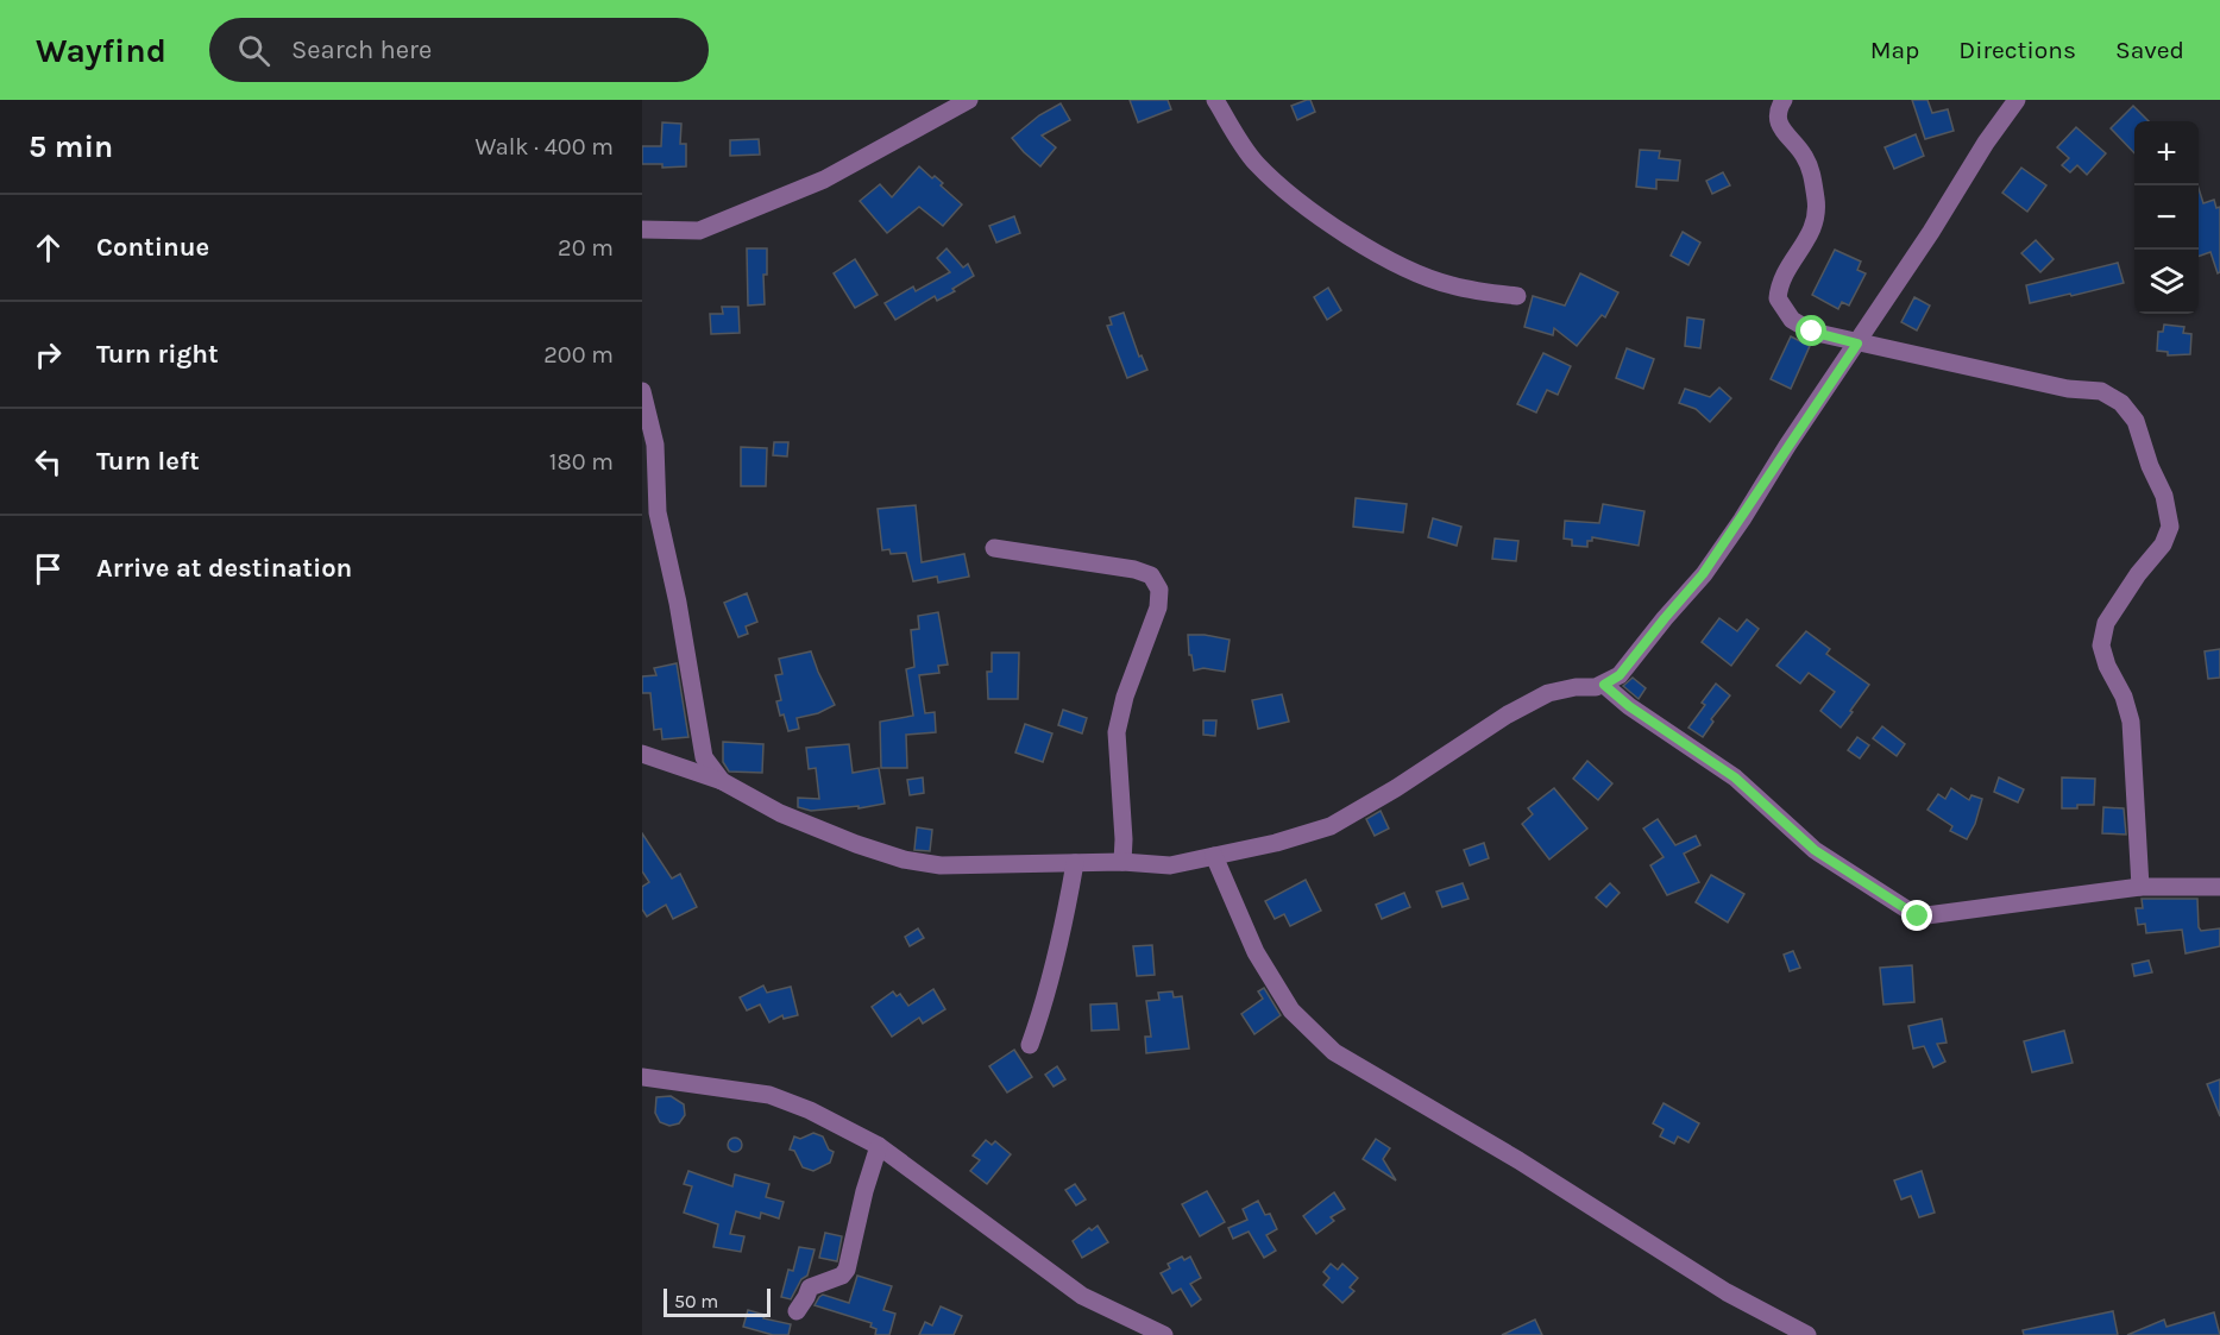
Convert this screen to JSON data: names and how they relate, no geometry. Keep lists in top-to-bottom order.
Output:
{
  "scale_bar": "50 m",
  "page": {
    "header": "Wayfind",
    "search": "Search here",
    "nav": ["Map", "Directions", "Saved"],
    "heading": ["5 min", "Walk · 400 m"],
    "map_buttons": ["+", "−"],
    "list": [
      ["Continue", "20 m"],
      ["Turn right", "200 m"],
      ["Turn left", "180 m"],
      "Arrive at destination"
    ],
    "scale": "50 m"
  }
}
